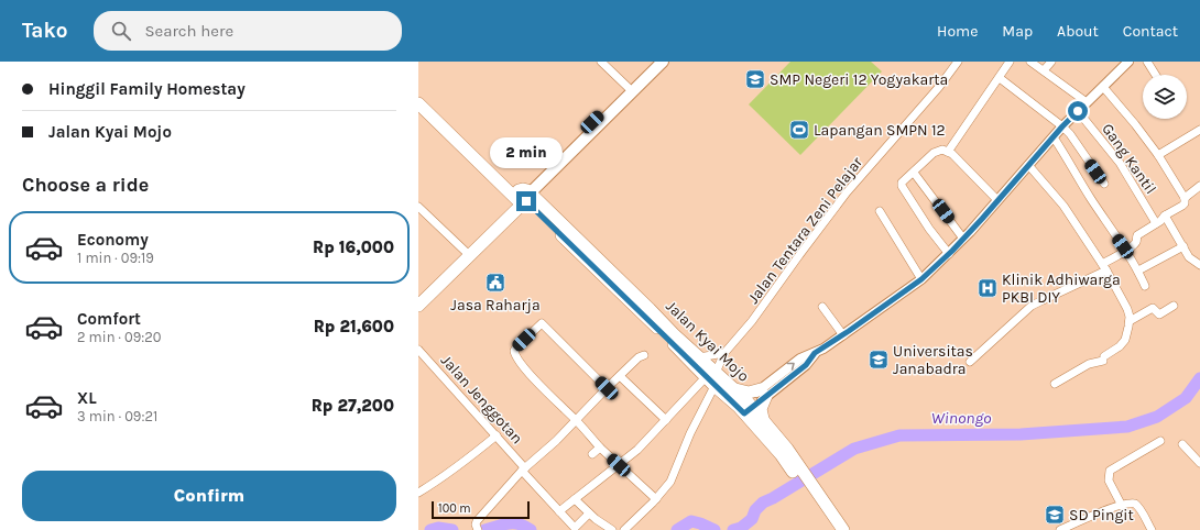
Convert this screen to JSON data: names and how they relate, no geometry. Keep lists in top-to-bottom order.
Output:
{
  "streets": {
    "main road": ["Jalan Kyai Mojo"],
    "street": ["Gang Kantil", "Jalan Tentara Zeni Pelajar", "Jalan Jenggotan"]
  },
  "crossings": [
    ["Jalan Tentara Zeni Pelajar", "Jalan Kyai Mojo"]
  ],
  "water": ["Winongo"],
  "places": {
    "school or university": ["SMP Negeri 12 Yogyakarta", "Universitas Janabadra", "SD Pingit"],
    "sports": ["Lapangan SMPN 12"],
    "public building": ["Jasa Raharja"],
    "hospital": ["Klinik Adhiwarga PKBI DIY"]
  },
  "scale_bar": "100 m",
  "page": {
    "header": "Tako",
    "search": "Search here",
    "nav": [
      "Home",
      "Map",
      "About",
      "Contact"
    ],
    "banner": ["Hinggil Family Homestay", "Jalan Kyai Mojo"],
    "bubble": "2 min",
    "heading": "Choose a ride",
    "list": [
      {
        "name": "Economy",
        "note": "1 min · 09:19",
        "value": "Rp 16,000"
      },
      {
        "name": "Comfort",
        "note": "2 min · 09:20",
        "value": "Rp 21,600"
      },
      {
        "name": "XL",
        "note": "3 min · 09:21",
        "value": "Rp 27,200"
      }
    ],
    "buttons": "Confirm",
    "scale": "100 m"
  }
}
